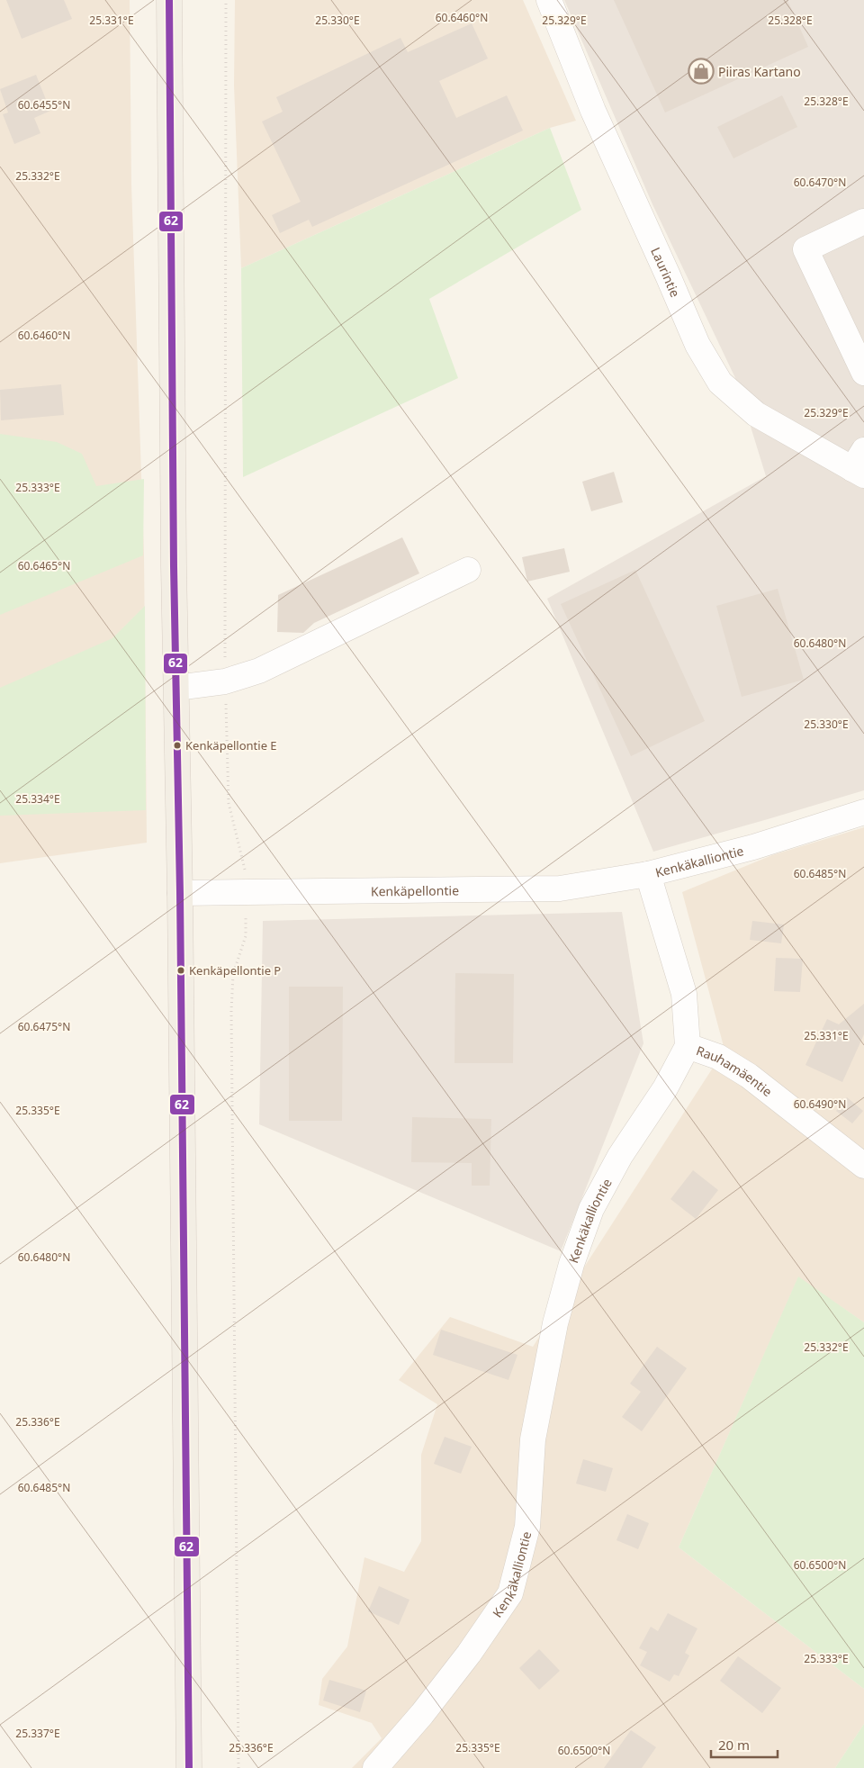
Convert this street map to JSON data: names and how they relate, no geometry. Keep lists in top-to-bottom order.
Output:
{
  "streets": {
    "street": [
      "Laurintie",
      "Kenkäkalliontie",
      "Kenkäpellontie",
      "Rauhamäentie"
    ]
  },
  "crossings": [
    ["Kenkäkalliontie", "Kenkäpellontie"],
    ["Kenkäkalliontie", "Rauhamäentie"]
  ],
  "places": {
    "shop": ["Piiras Kartano"],
    "other": ["Kenkäpellontie E", "Kenkäpellontie P"]
  },
  "lines": ["transit line 62"],
  "scale_bar": "20 m",
  "coordinates": [
    "60.6460°N",
    "25.331°E",
    "25.330°E",
    "25.329°E",
    "25.328°E",
    "60.6455°N",
    "25.332°E",
    "60.6470°N",
    "25.333°E",
    "60.6465°N",
    "60.6480°N",
    "25.334°E",
    "60.6485°N",
    "60.6475°N",
    "60.6490°N",
    "25.335°E",
    "25.336°E",
    "60.6500°N",
    "25.337°E"
  ]
}
